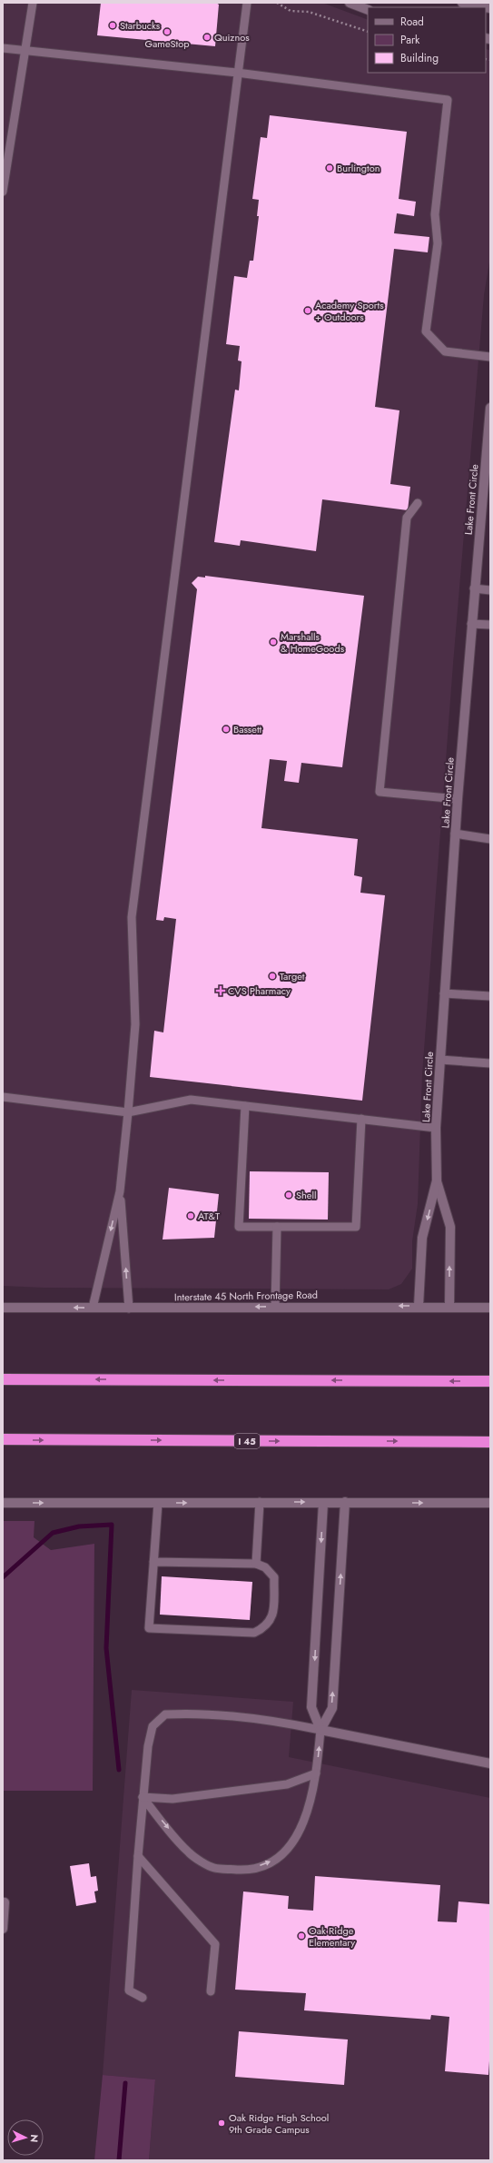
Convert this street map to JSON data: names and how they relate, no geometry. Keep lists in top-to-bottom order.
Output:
{
  "streets": {
    "highway": ["I 45"],
    "street": ["Lake Front Circle", "Interstate 45 North Frontage Road"]
  },
  "crossings": [
    ["Lake Front Circle", "Interstate 45 North Frontage Road"]
  ],
  "one_way": ["Interstate 45 North Frontage Road"],
  "places": {
    "other": [
      "Starbucks",
      "GameStop",
      "Quiznos",
      "Burlington",
      "Academy Sports + Outdoors",
      "Marshalls & HomeGoods",
      "Bassett",
      "Target",
      "Shell",
      "AT&T",
      "Oak Ridge Elementary",
      "Oak Ridge High School 9th Grade Campus"
    ],
    "health": ["CVS Pharmacy"]
  },
  "legend": ["Road", "Park", "Building"],
  "north": "right"
}
